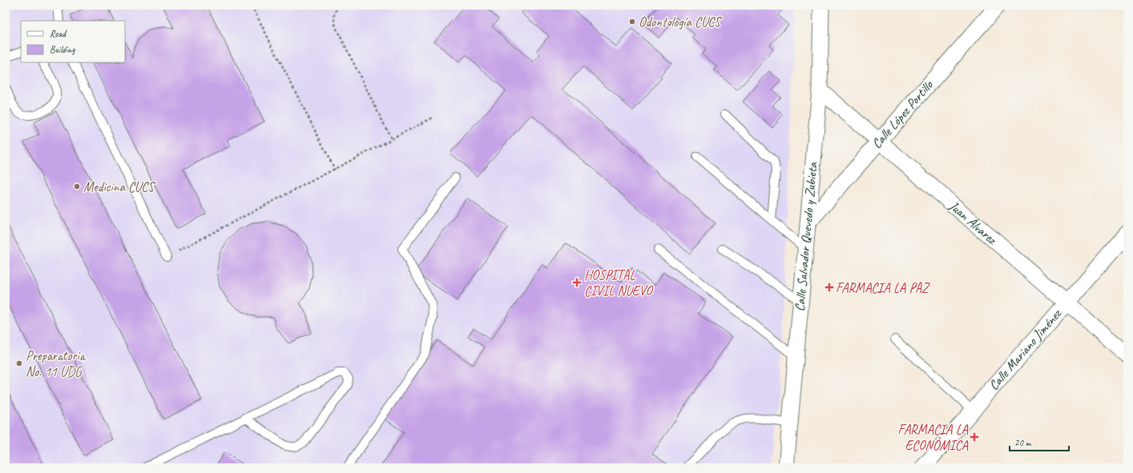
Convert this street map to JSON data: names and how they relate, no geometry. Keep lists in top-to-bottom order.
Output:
{
  "streets": {
    "street": [
      "Calle López Portillo",
      "Juan Álvarez",
      "Calle Salvador Quevedo y Zubieta",
      "Calle Mariano Jiménez"
    ]
  },
  "crossings": [
    ["Calle López Portillo", "Juan Álvarez"],
    ["Calle López Portillo", "Calle Salvador Quevedo y Zubieta"],
    ["Juan Álvarez", "Calle Salvador Quevedo y Zubieta"],
    ["Juan Álvarez", "Calle Mariano Jiménez"]
  ],
  "places": {
    "other": ["Odontología CUCS", "Medicina CUCS", "Preparatoria No. 11 UDG"],
    "health": ["HOSPITAL CIVIL NUEVO", "FARMACIA LA PAZ", "FARMACIA LA ECONÓMICA"]
  },
  "legend": ["Road", "Building"],
  "scale_bar": "20 m"
}
